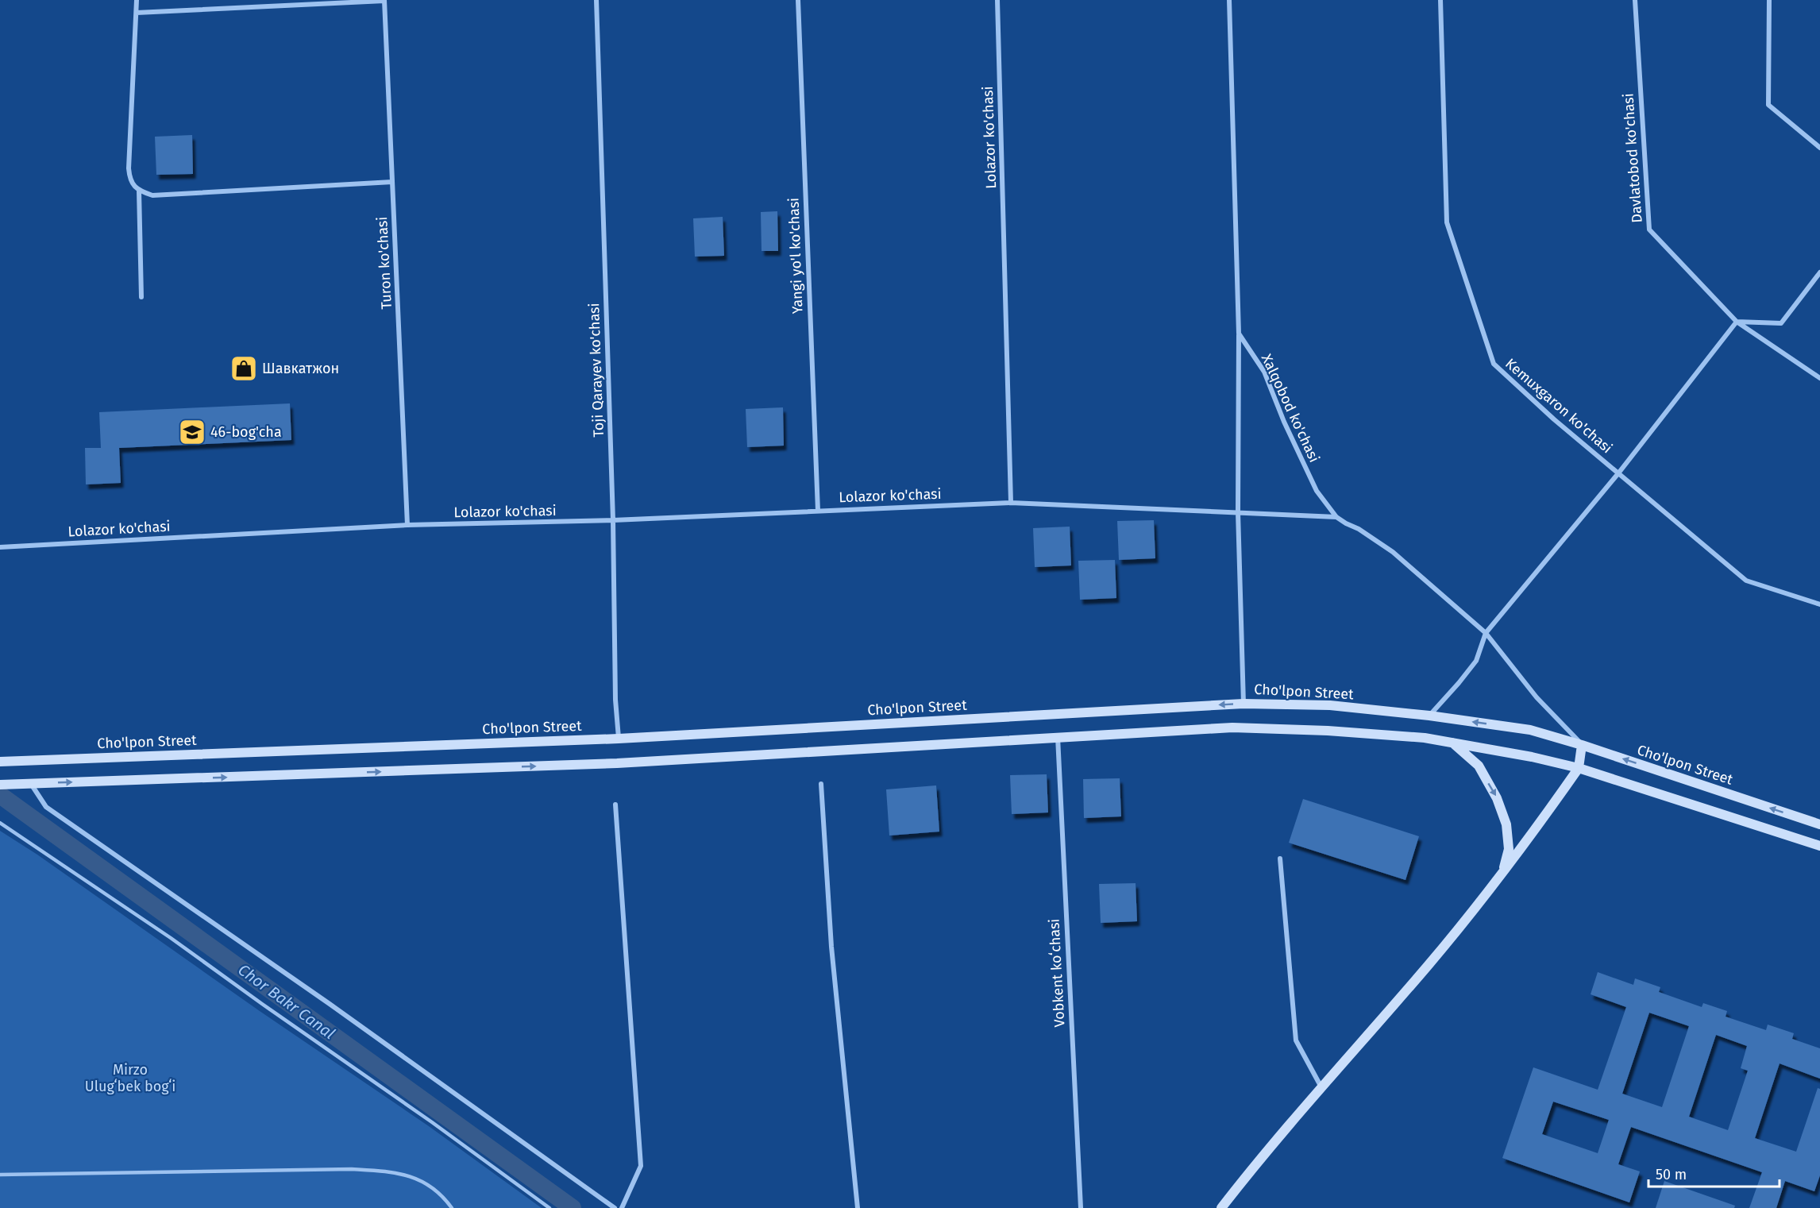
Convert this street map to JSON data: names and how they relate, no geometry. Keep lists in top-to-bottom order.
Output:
{
  "streets": {
    "main road": ["Cho'lpon Street"],
    "street": [
      "Lolazor ko'chasi",
      "Davlatobod ko'chasi",
      "Yangi yo'l ko'chasi",
      "Turon ko'chasi",
      "Toji Qarayev ko'chasi",
      "Kemuxgaron ko'chasi",
      "Xalqobod ko'chasi",
      "Vobkent koʻchasi"
    ]
  },
  "crossings": [
    ["Lolazor ko'chasi", "Yangi yo'l ko'chasi"],
    ["Lolazor ko'chasi", "Turon ko'chasi"],
    ["Lolazor ko'chasi", "Toji Qarayev ko'chasi"],
    ["Lolazor ko'chasi", "Xalqobod ko'chasi"],
    ["Toji Qarayev ko'chasi", "Cho'lpon Street"],
    ["Xalqobod ko'chasi", "Cho'lpon Street"]
  ],
  "water": ["Chor Bakr Canal"],
  "parks": ["Mirzo Ulugʻbek bogʻi"],
  "places": {
    "shop": ["Шавкатжон"],
    "school or university": ["46-bog'cha"]
  },
  "scale_bar": "50 m"
}
